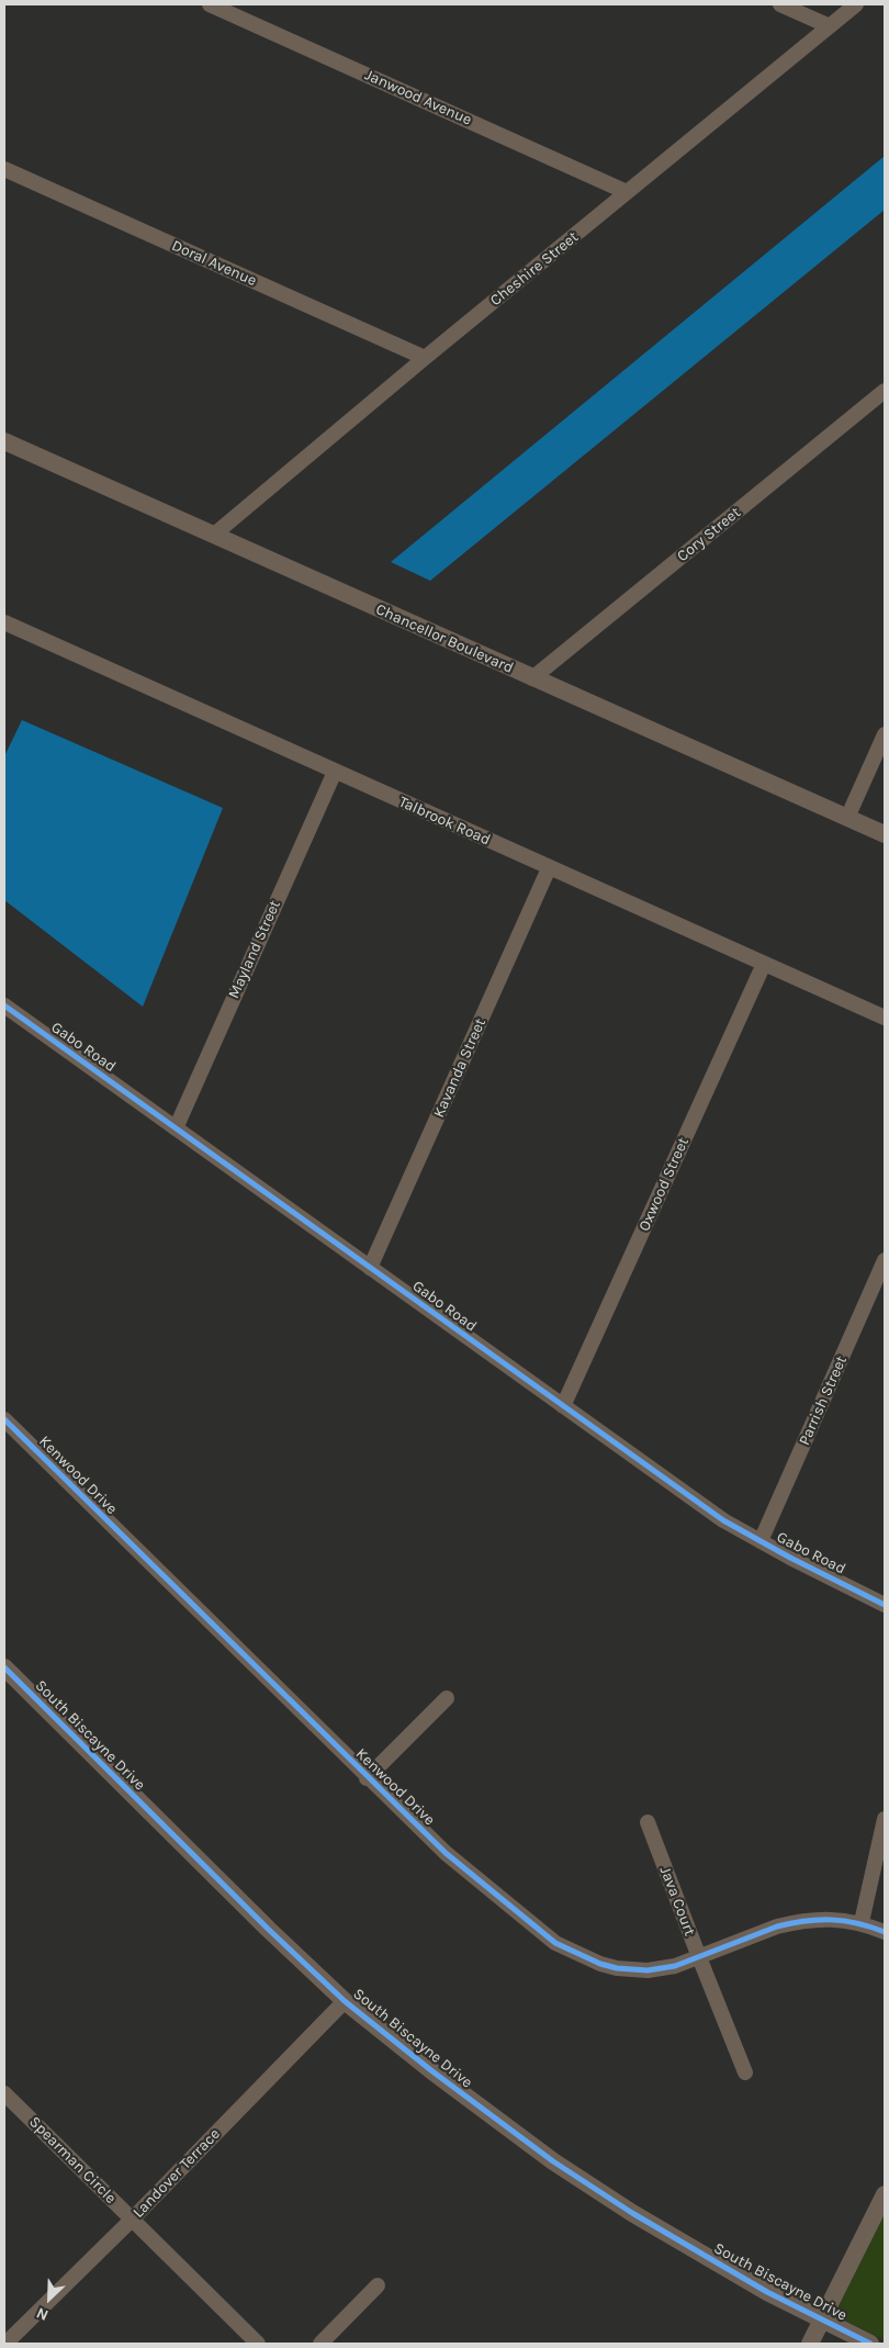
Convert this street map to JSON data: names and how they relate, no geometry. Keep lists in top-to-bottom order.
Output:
{
  "streets": {
    "street": [
      "Janwood Avenue",
      "Doral Avenue",
      "Cheshire Street",
      "Cory Street",
      "Chancellor Boulevard",
      "Talbrook Road",
      "Mayland Street",
      "Gabo Road",
      "Kavanda Street",
      "Oxwood Street",
      "Parrish Street",
      "Kenwood Drive",
      "South Biscayne Drive",
      "Java Court",
      "Spearman Circle",
      "Landover Terrace"
    ]
  },
  "crossings": [
    ["Janwood Avenue", "Cheshire Street"],
    ["Doral Avenue", "Cheshire Street"],
    ["Cheshire Street", "Chancellor Boulevard"],
    ["Cory Street", "Chancellor Boulevard"],
    ["Talbrook Road", "Mayland Street"],
    ["Talbrook Road", "Kavanda Street"],
    ["Talbrook Road", "Oxwood Street"],
    ["Mayland Street", "Gabo Road"],
    ["Gabo Road", "Kavanda Street"],
    ["Gabo Road", "Oxwood Street"],
    ["Gabo Road", "Parrish Street"],
    ["Kenwood Drive", "Java Court"],
    ["South Biscayne Drive", "Landover Terrace"],
    ["Spearman Circle", "Landover Terrace"]
  ],
  "north": "bottom left"
}
